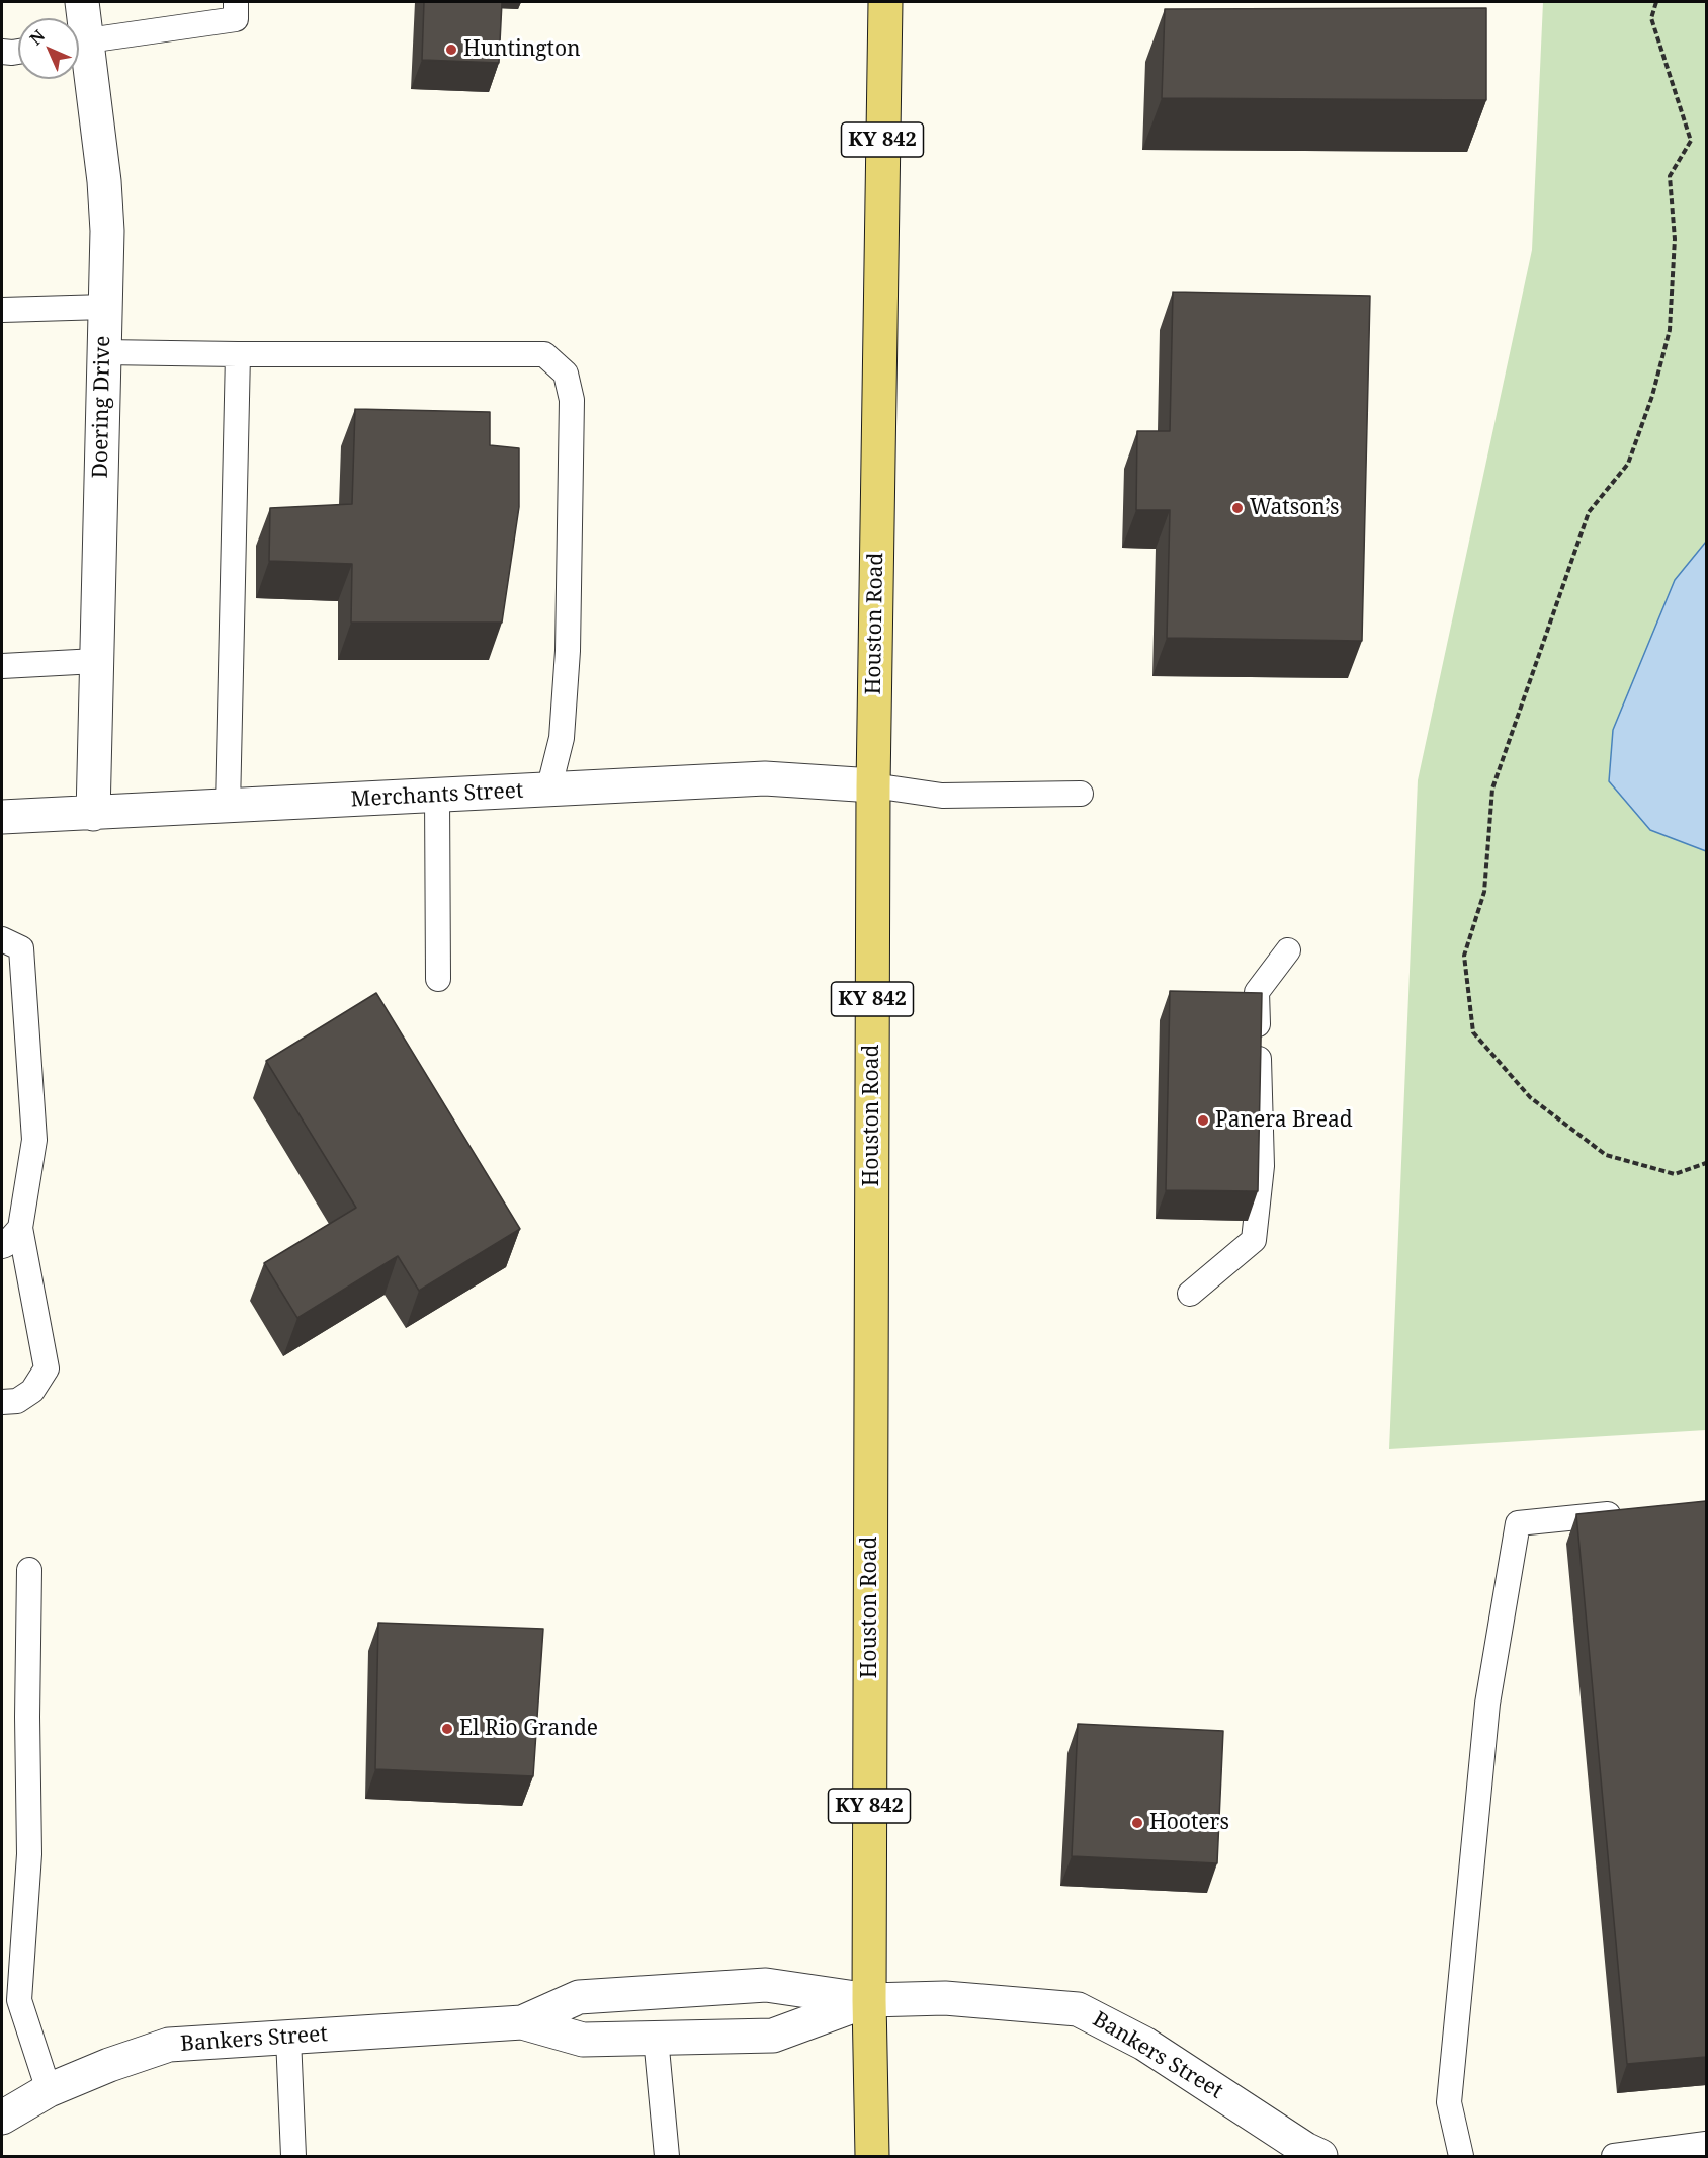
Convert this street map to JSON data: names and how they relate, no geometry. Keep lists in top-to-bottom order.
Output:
{
  "streets": {
    "main road": ["KY 842", "Houston Road"],
    "street": ["Doering Drive", "Merchants Street", "Bankers Street"]
  },
  "crossings": [
    ["Doering Drive", "Merchants Street"],
    ["Houston Road", "Merchants Street"],
    ["Houston Road", "Bankers Street"]
  ],
  "places": [
    "Huntington",
    "Watson’s",
    "Panera Bread",
    "El Rio Grande",
    "Hooters"
  ],
  "north": "top left"
}
